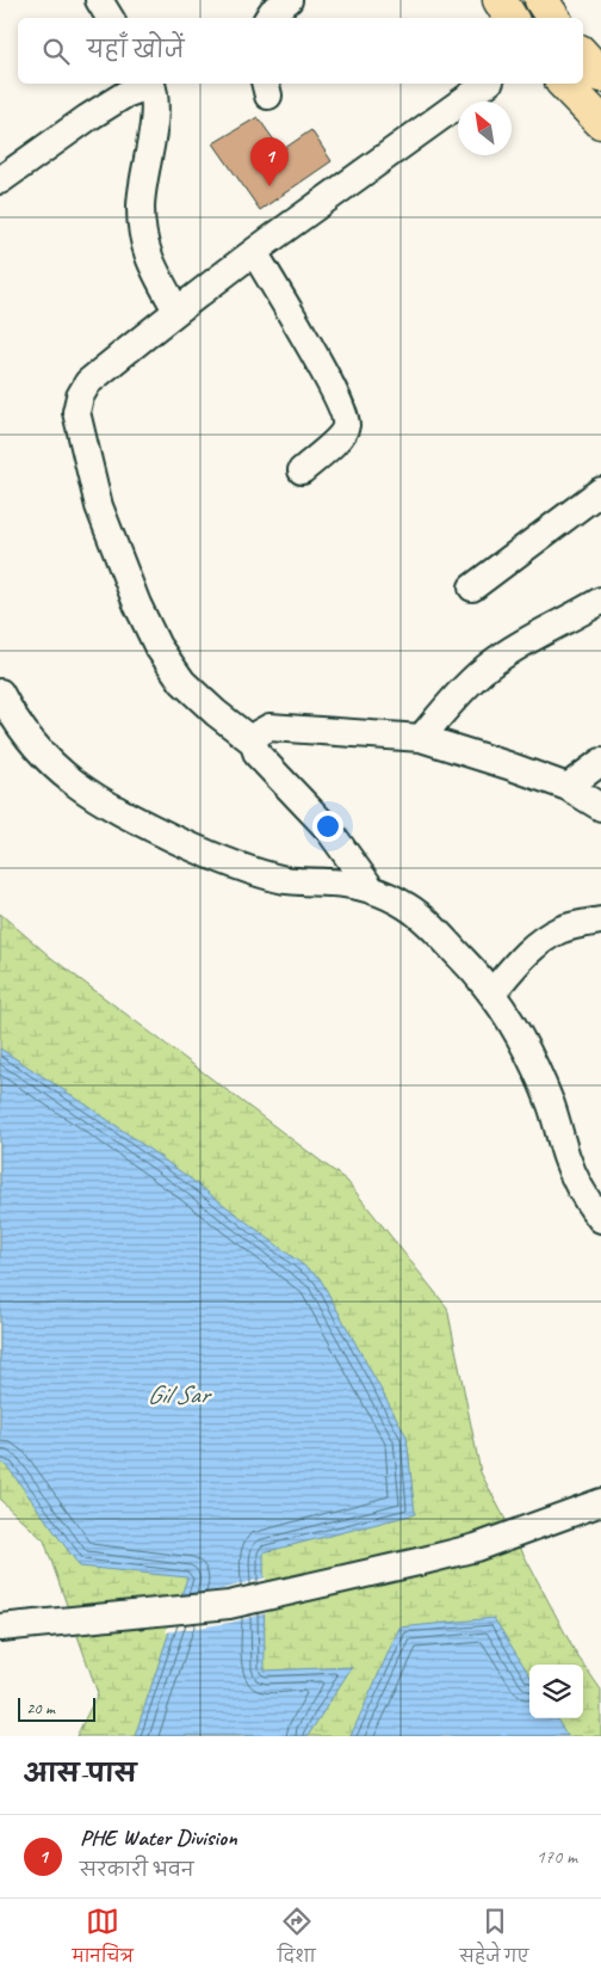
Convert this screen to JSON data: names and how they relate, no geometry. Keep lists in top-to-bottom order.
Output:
{
  "water": ["Gil Sar"],
  "scale_bar": "20 m",
  "north": "top left",
  "page": {
    "search": "यहाँ खोजें",
    "pins": "1",
    "scale": "20 m",
    "heading": "आस-पास",
    "list": [
      {
        "mark": "1",
        "name": "PHE Water Division",
        "note": "सरकारी भवन",
        "value": "170 m"
      }
    ],
    "nav": ["मानचित्र", "दिशा", "सहेजे गए"]
  }
}
